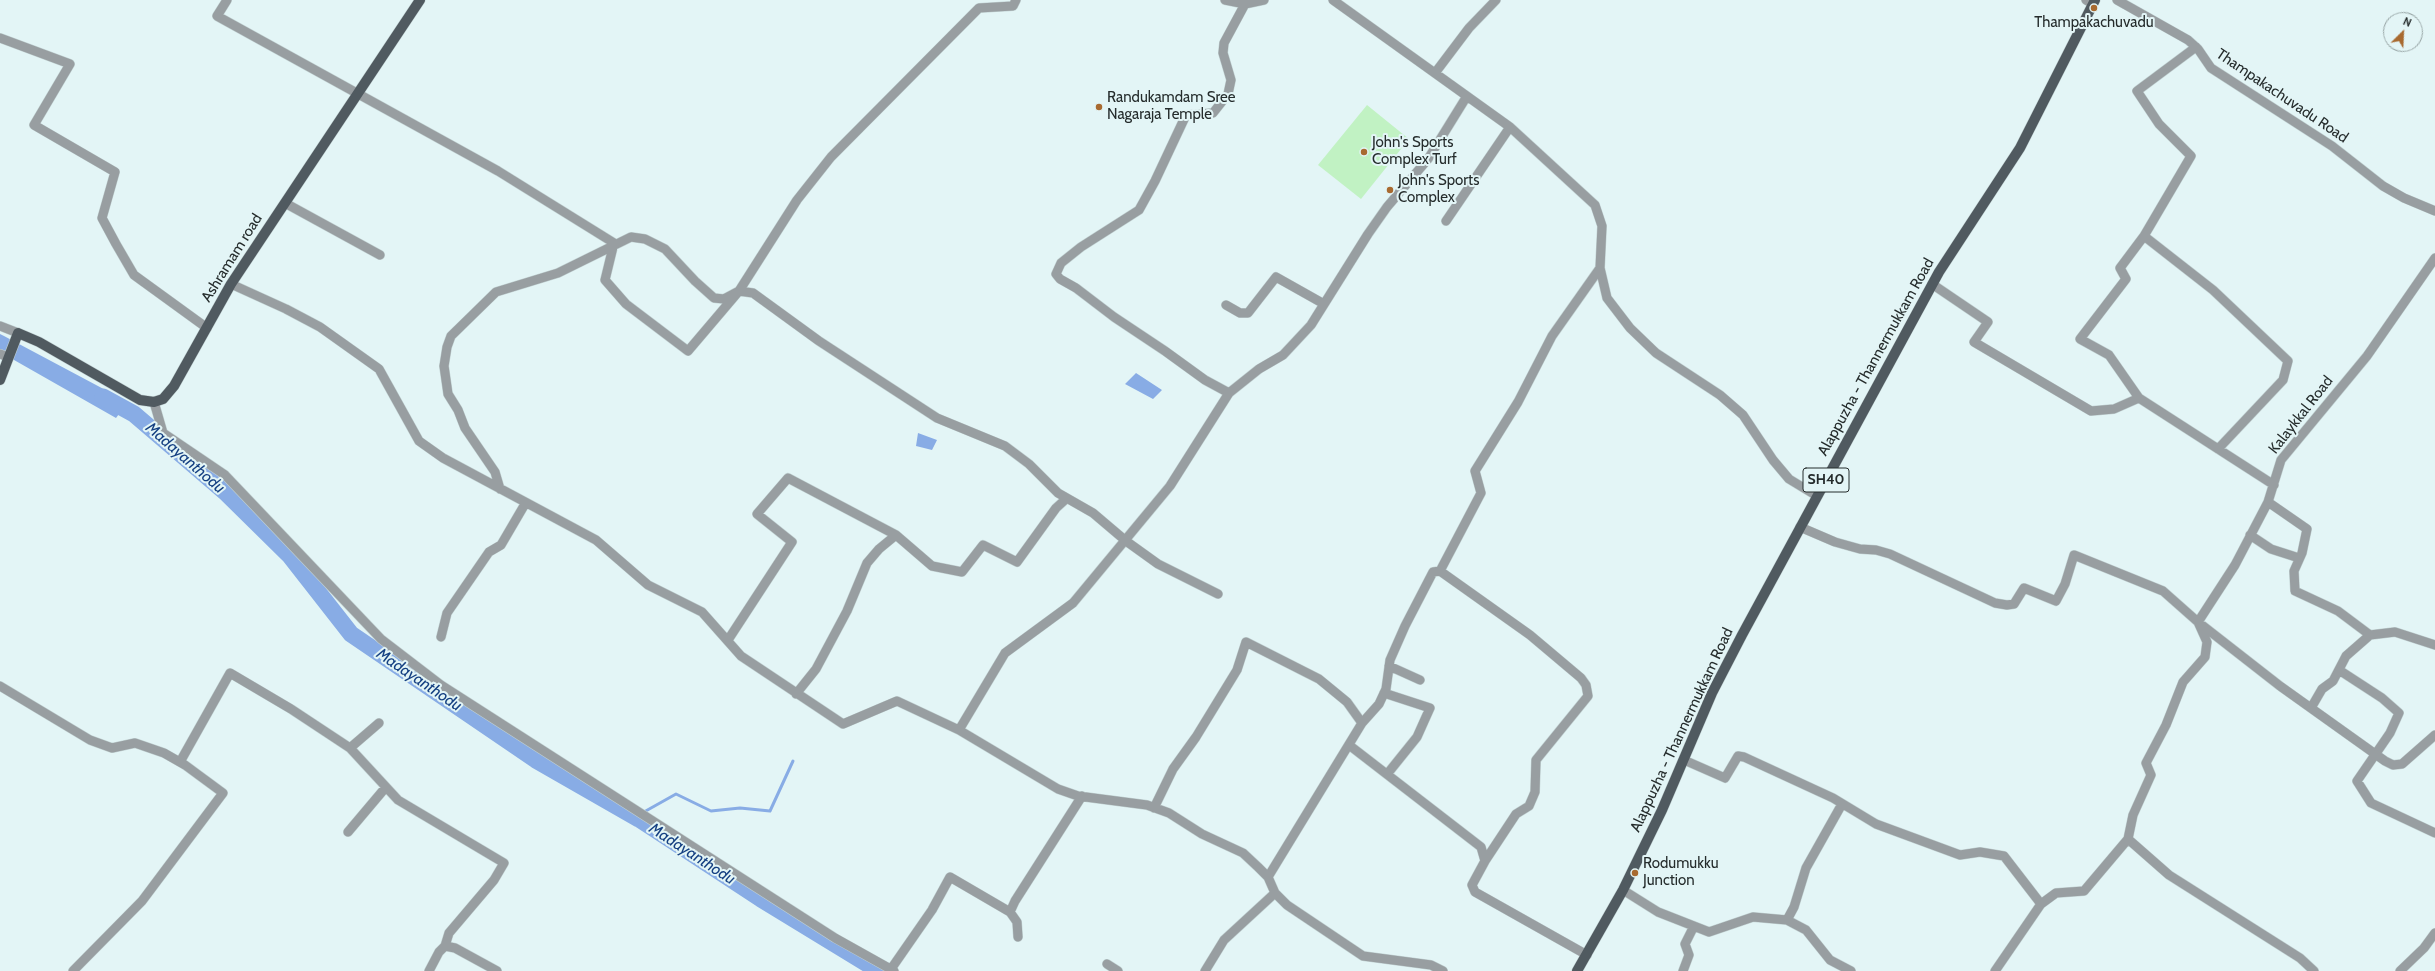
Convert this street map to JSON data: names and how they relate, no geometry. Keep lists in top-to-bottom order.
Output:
{
  "streets": {
    "main road": ["Ashramam road", "Alappuzha - Thannermukkam Road", "SH40"],
    "street": ["Thampakachuvadu Road", "Kalaykkal Road"]
  },
  "water": ["Madayanthodu"],
  "places": [
    "Thampakachuvadu",
    "Randukamdam Sree Nagaraja Temple",
    "John's Sports Complex Turf",
    "John's Sports Complex",
    "Rodumukku Junction"
  ],
  "north": "top right"
}
